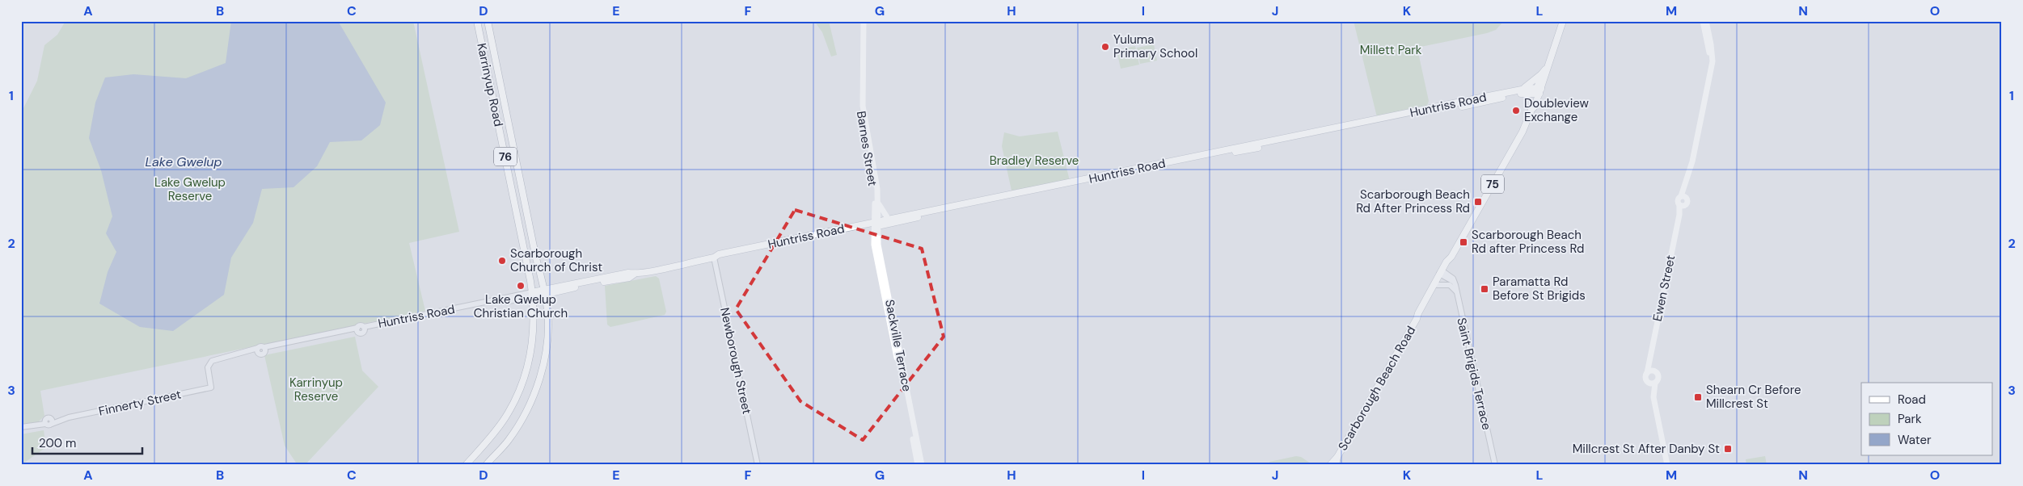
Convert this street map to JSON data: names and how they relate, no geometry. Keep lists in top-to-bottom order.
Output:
{
  "streets": {
    "main road": [
      "Karrinyup Road",
      "Huntriss Road",
      "Barnes Street",
      "76",
      "75",
      "Ewen Street",
      "Sackville Terrace",
      "Scarborough Beach Road"
    ],
    "street": ["Newborough Street", "Saint Brigids Terrace", "Finnerty Street"]
  },
  "crossings": [
    ["Karrinyup Road", "Huntriss Road"],
    ["Huntriss Road", "Barnes Street"],
    ["Huntriss Road", "Sackville Terrace"],
    ["Huntriss Road", "Newborough Street"],
    ["Huntriss Road", "Scarborough Beach Road"],
    ["Huntriss Road", "Finnerty Street"],
    ["Barnes Street", "Sackville Terrace"],
    ["Saint Brigids Terrace", "Scarborough Beach Road"]
  ],
  "water": ["Lake Gwelup"],
  "parks": [
    "Millett Park",
    "Bradley Reserve",
    "Lake Gwelup Reserve",
    "Karrinyup Reserve"
  ],
  "places": {
    "other": [
      "Yuluma Primary School",
      "Doubleview Exchange",
      "Scarborough Church of Christ",
      "Lake Gwelup Christian Church"
    ],
    "transit": [
      "Scarborough Beach Rd After Princess Rd",
      "Scarborough Beach Rd after Princess Rd",
      "Paramatta Rd Before St Brigids",
      "Shearn Cr Before Millcrest St",
      "Millcrest St After Danby St"
    ]
  },
  "legend": ["Road", "Park", "Water"],
  "scale_bar": "200 m",
  "grid": {
    "columns": [
      "A",
      "B",
      "C",
      "D",
      "E",
      "F",
      "G",
      "H",
      "I",
      "J",
      "K",
      "L",
      "M",
      "N",
      "O"
    ],
    "rows": ["1", "2", "3"]
  }
}
